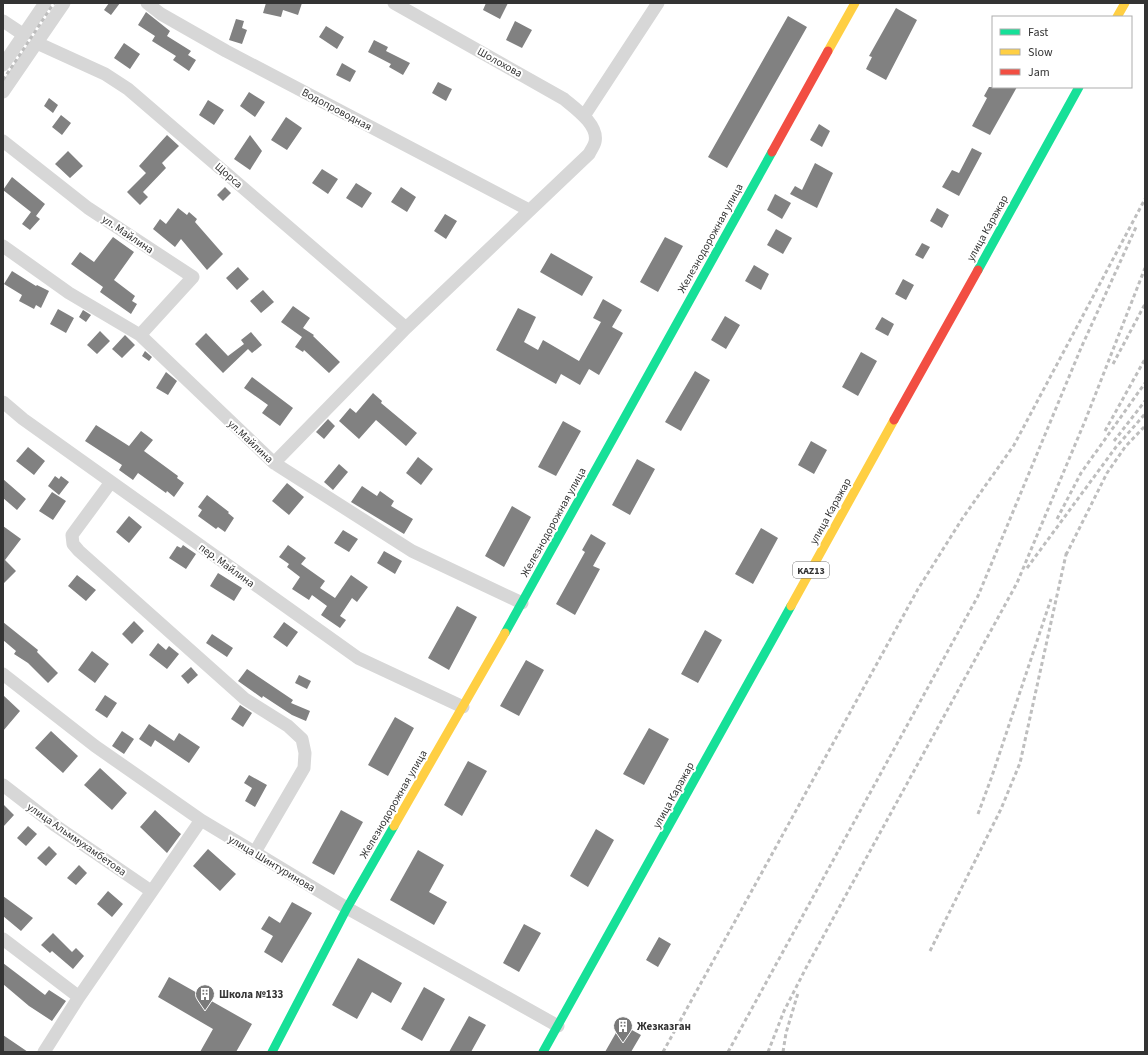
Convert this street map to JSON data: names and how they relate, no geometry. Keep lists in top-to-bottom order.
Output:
{
  "streets": {
    "street": [
      "Шолохова",
      "Водопроводная",
      "Щорса",
      "улица Каражар",
      "ул. Майлина",
      "Железнодорожная улица",
      "ул.Майлина",
      "пер. Майлина",
      "KAZ13",
      "улица Альммухамбетова",
      "улица Шинтуринова"
    ]
  },
  "crossings": [
    ["Шолохова", "Водопроводная"],
    ["улица Каражар", "улица Шинтуринова"],
    ["ул. Майлина", "ул.Майлина"],
    ["Железнодорожная улица", "ул.Майлина"],
    ["Железнодорожная улица", "пер. Майлина"],
    ["Железнодорожная улица", "улица Шинтуринова"]
  ],
  "places": {
    "building": ["Школа №133", "Жезказган"]
  },
  "legend": ["Fast", "Slow", "Jam"]
}
